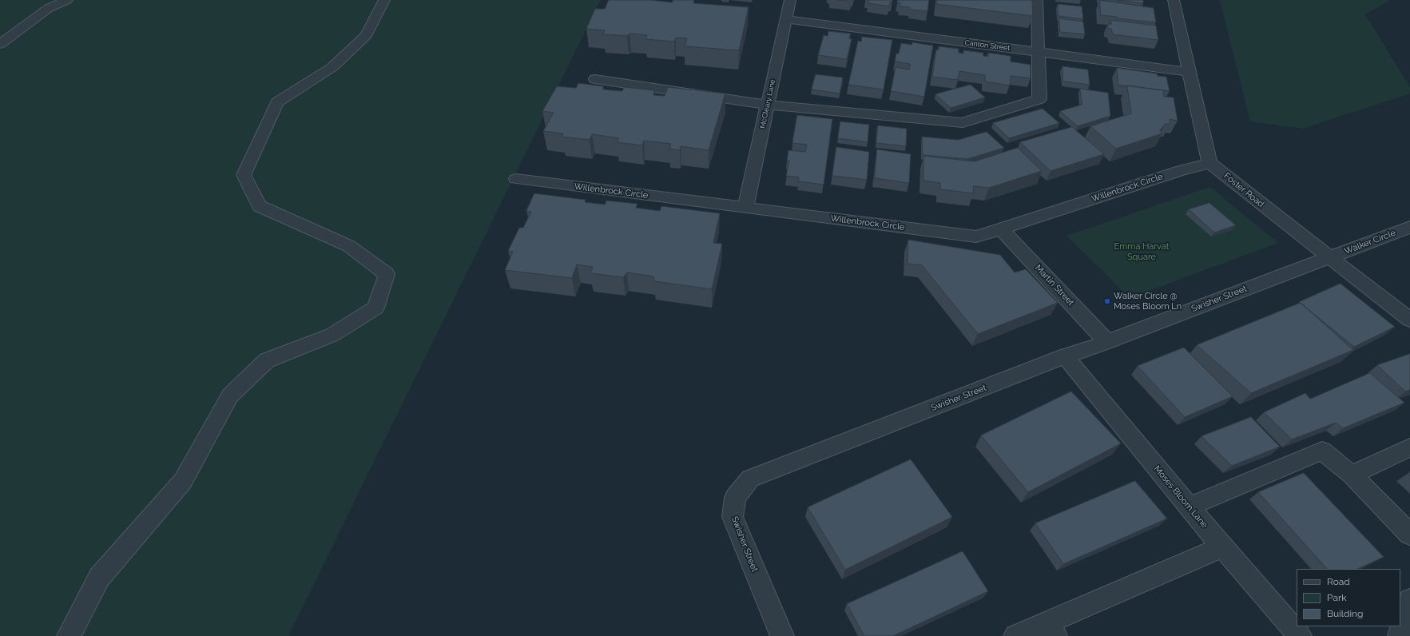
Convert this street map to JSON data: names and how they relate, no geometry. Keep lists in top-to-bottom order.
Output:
{
  "streets": {
    "street": [
      "Canton Street",
      "McCleary Lane",
      "Willenbrock Circle",
      "Foster Road",
      "Walker Circle",
      "Martin Street",
      "Swisher Street",
      "Moses Bloom Lane"
    ]
  },
  "crossings": [
    ["Canton Street", "McCleary Lane"],
    ["McCleary Lane", "Willenbrock Circle"],
    ["Willenbrock Circle", "Foster Road"],
    ["Willenbrock Circle", "Martin Street"],
    ["Foster Road", "Walker Circle"],
    ["Foster Road", "Swisher Street"],
    ["Walker Circle", "Swisher Street"],
    ["Martin Street", "Swisher Street"],
    ["Swisher Street", "Moses Bloom Lane"]
  ],
  "parks": ["Emma Harvat Square"],
  "places": ["Walker Circle @ Moses Bloom Ln"],
  "legend": ["Road", "Park", "Building"]
}
